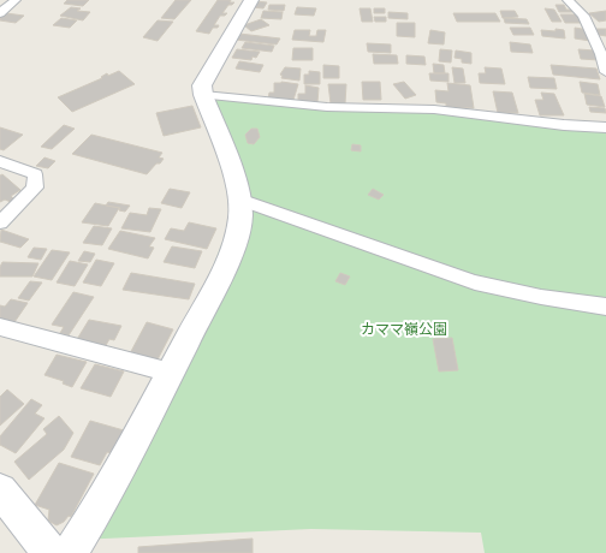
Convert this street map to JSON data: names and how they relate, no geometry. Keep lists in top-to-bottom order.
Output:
{
  "parks": ["カママ嶺公園"]
}
